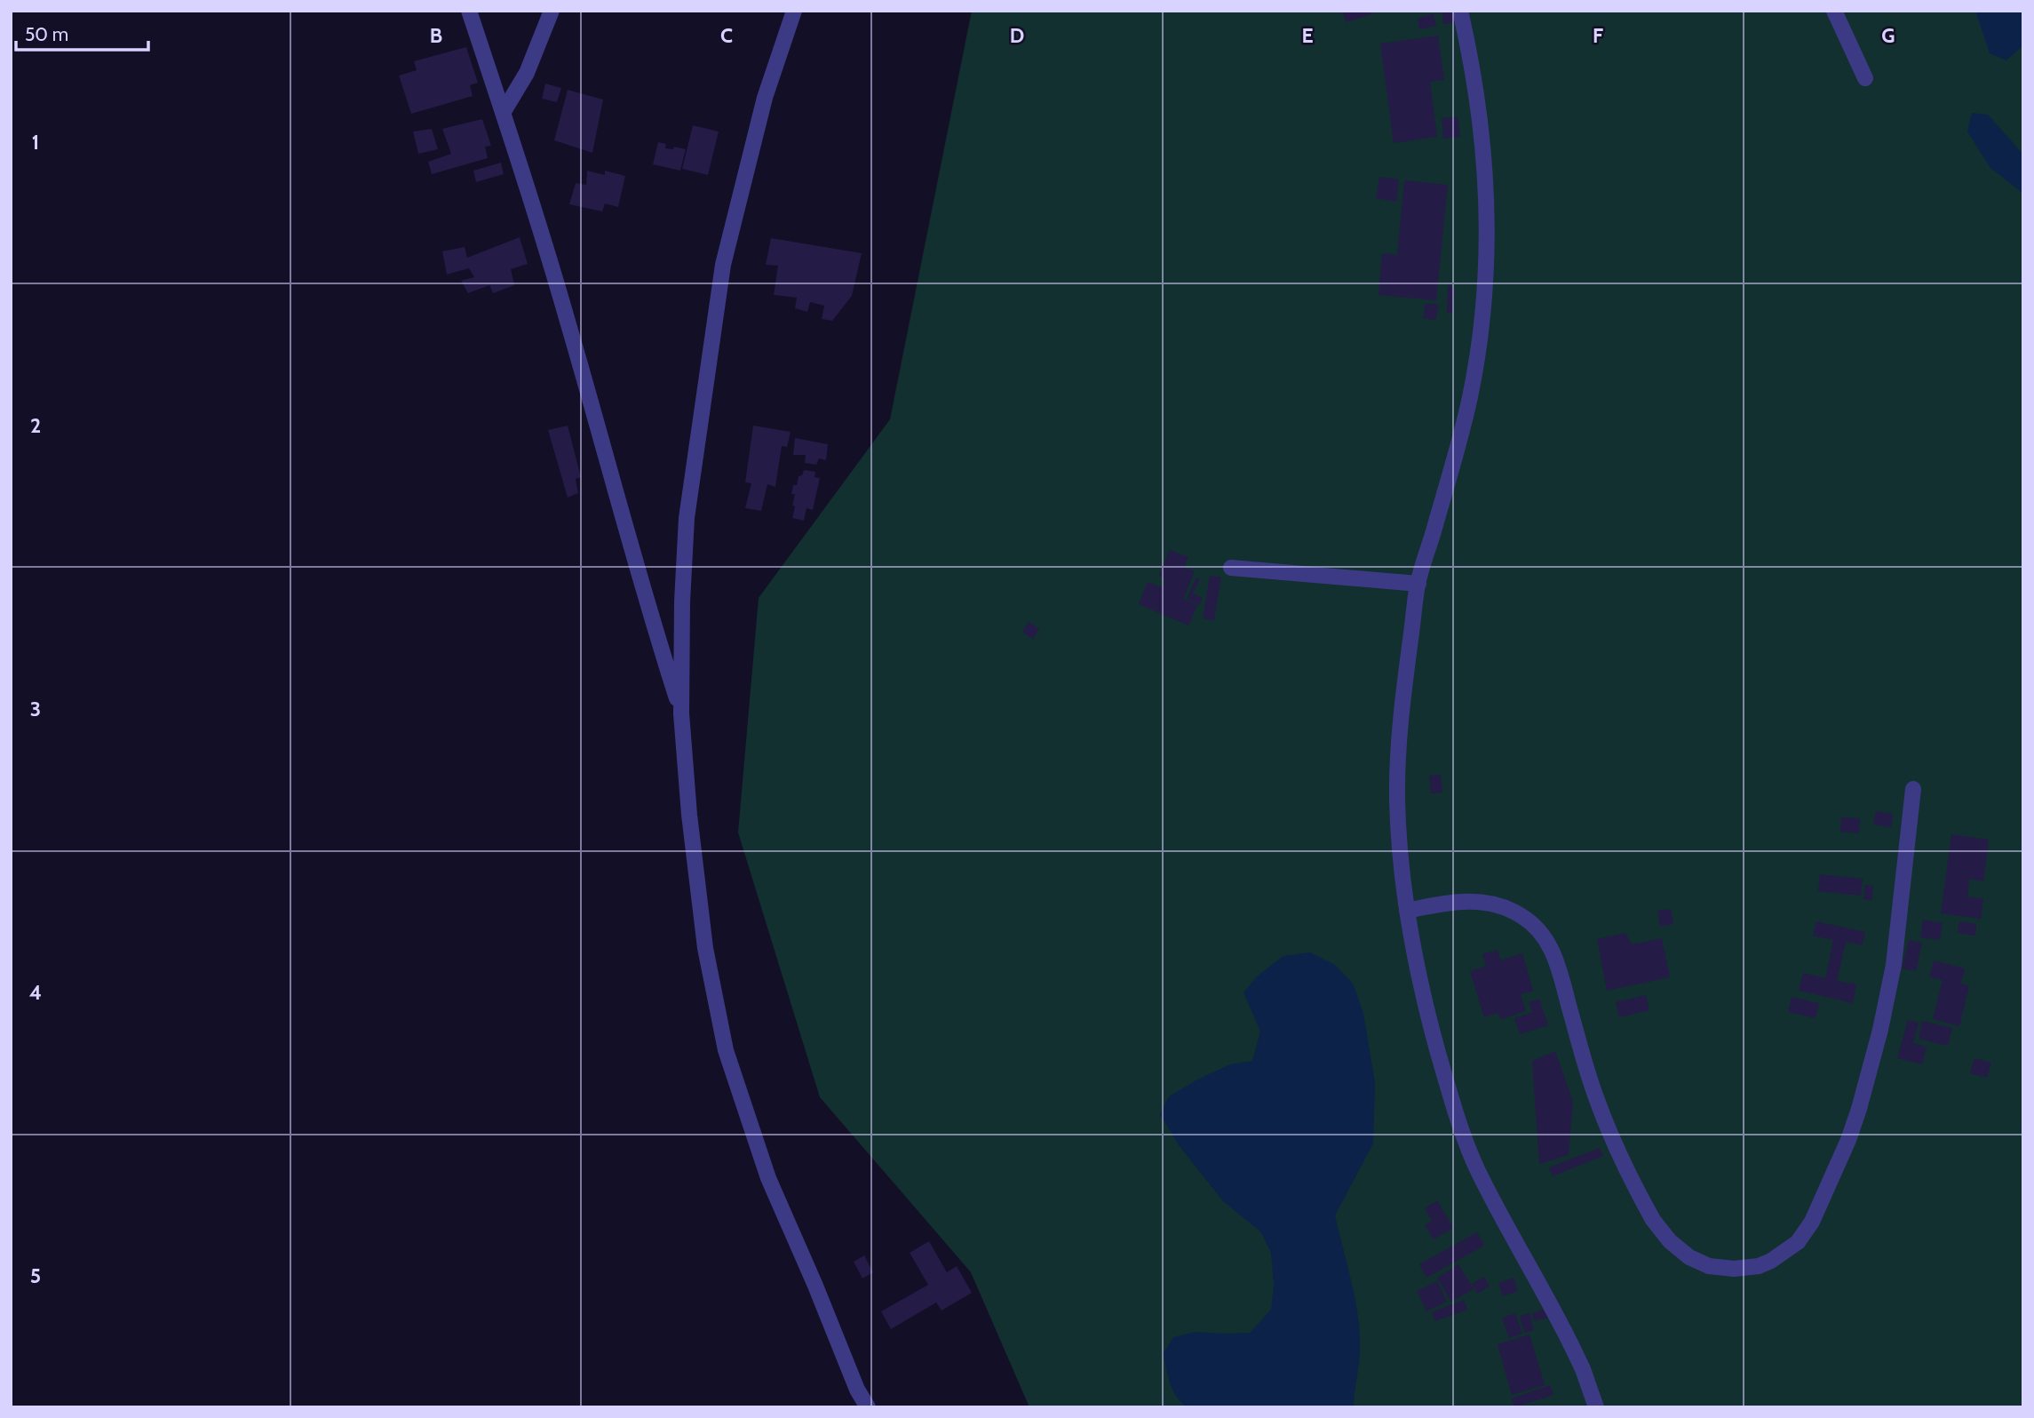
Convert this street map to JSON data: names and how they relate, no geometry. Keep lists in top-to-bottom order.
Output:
{
  "scale_bar": "50 m",
  "grid": {
    "columns": [
      "B",
      "C",
      "D",
      "E",
      "F",
      "G"
    ],
    "rows": [
      "1",
      "2",
      "3",
      "4",
      "5"
    ]
  }
}
